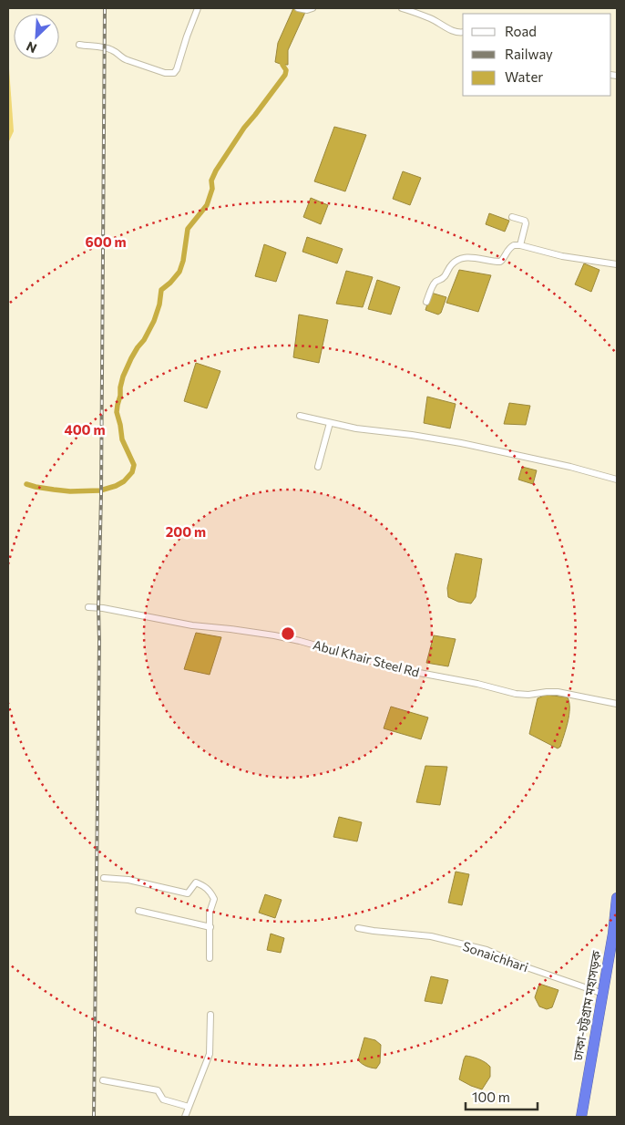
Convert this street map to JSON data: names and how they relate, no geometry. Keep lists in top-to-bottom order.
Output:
{
  "streets": {
    "highway": ["ঢাকা-চট্টগ্রাম মহাসড়ক"],
    "street": ["Abul Khair Steel Rd", "Sonaichhari"]
  },
  "crossings": [
    ["Sonaichhari", "ঢাকা-চট্টগ্রাম মহাসড়ক"]
  ],
  "legend": ["Road", "Railway", "Water"],
  "scale_bar": "100 m",
  "north": "bottom left",
  "rings": ["600 m", "400 m", "200 m"]
}
